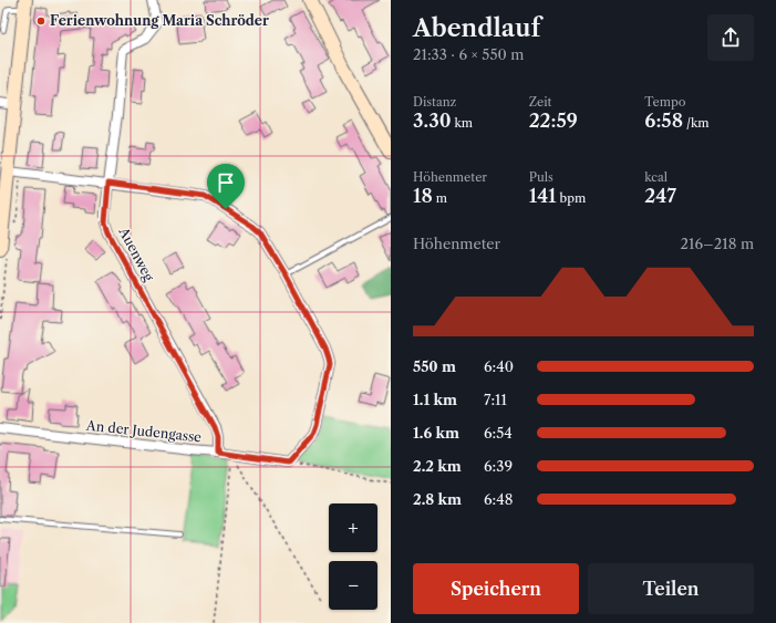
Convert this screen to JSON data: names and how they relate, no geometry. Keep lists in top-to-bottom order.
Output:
{
  "streets": {
    "street": ["Auenweg", "An der Judengasse"]
  },
  "crossings": [
    ["Auenweg", "An der Judengasse"]
  ],
  "places": ["Ferienwohnung Maria Schröder"],
  "page": {
    "heading": ["Abendlauf", "21:33 · 6 × 550 m"],
    "stats": [
      ["Distanz", "3.30 km"],
      ["Zeit", "22:59"],
      ["Tempo", "6:58 /km"],
      ["Höhenmeter", "18 m"],
      ["Puls", "141 bpm"],
      ["kcal", "247"]
    ],
    "chart": ["Höhenmeter", "216–218 m"],
    "list": [
      {
        "name": "550 m",
        "note": "6:40"
      },
      {
        "name": "1.1 km",
        "note": "7:11"
      },
      {
        "name": "1.6 km",
        "note": "6:54"
      },
      {
        "name": "2.2 km",
        "note": "6:39"
      },
      {
        "name": "2.8 km",
        "note": "6:48"
      }
    ],
    "map_buttons": ["+", "−"],
    "buttons": ["Speichern", "Teilen"]
  }
}
